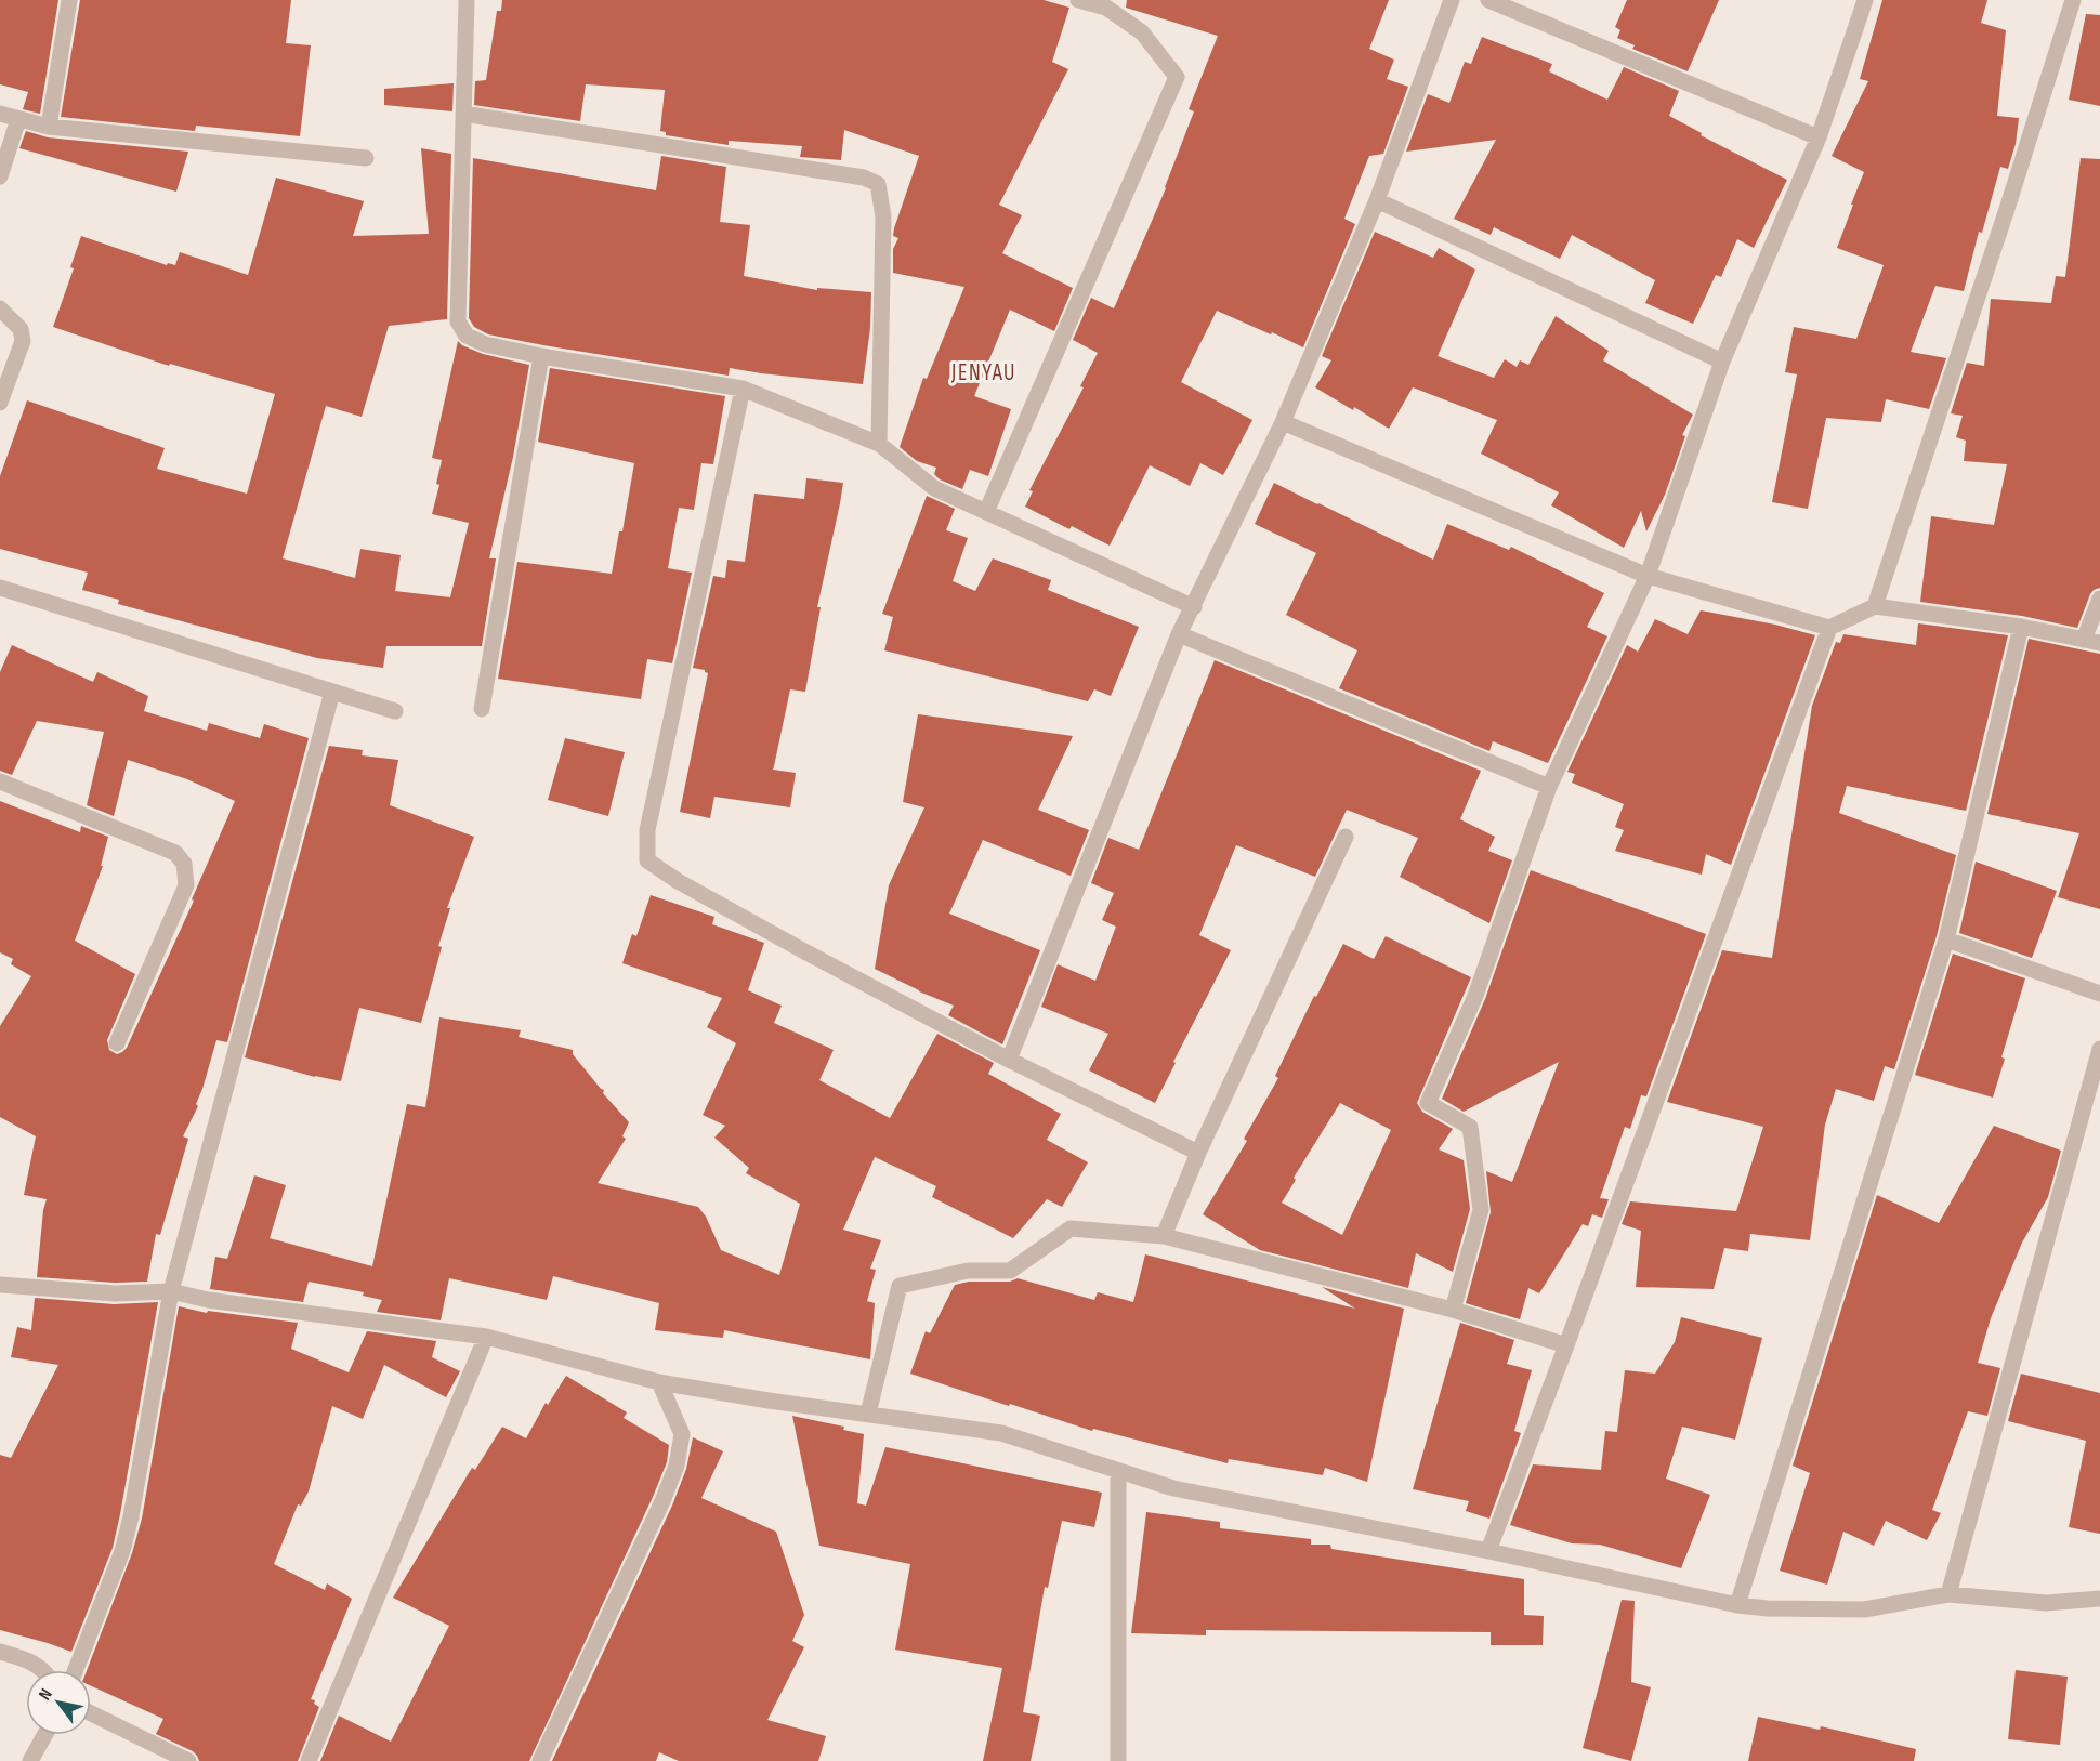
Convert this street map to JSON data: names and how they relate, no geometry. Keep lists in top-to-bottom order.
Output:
{
  "districts": ["JENYAU"],
  "north": "top left"
}
